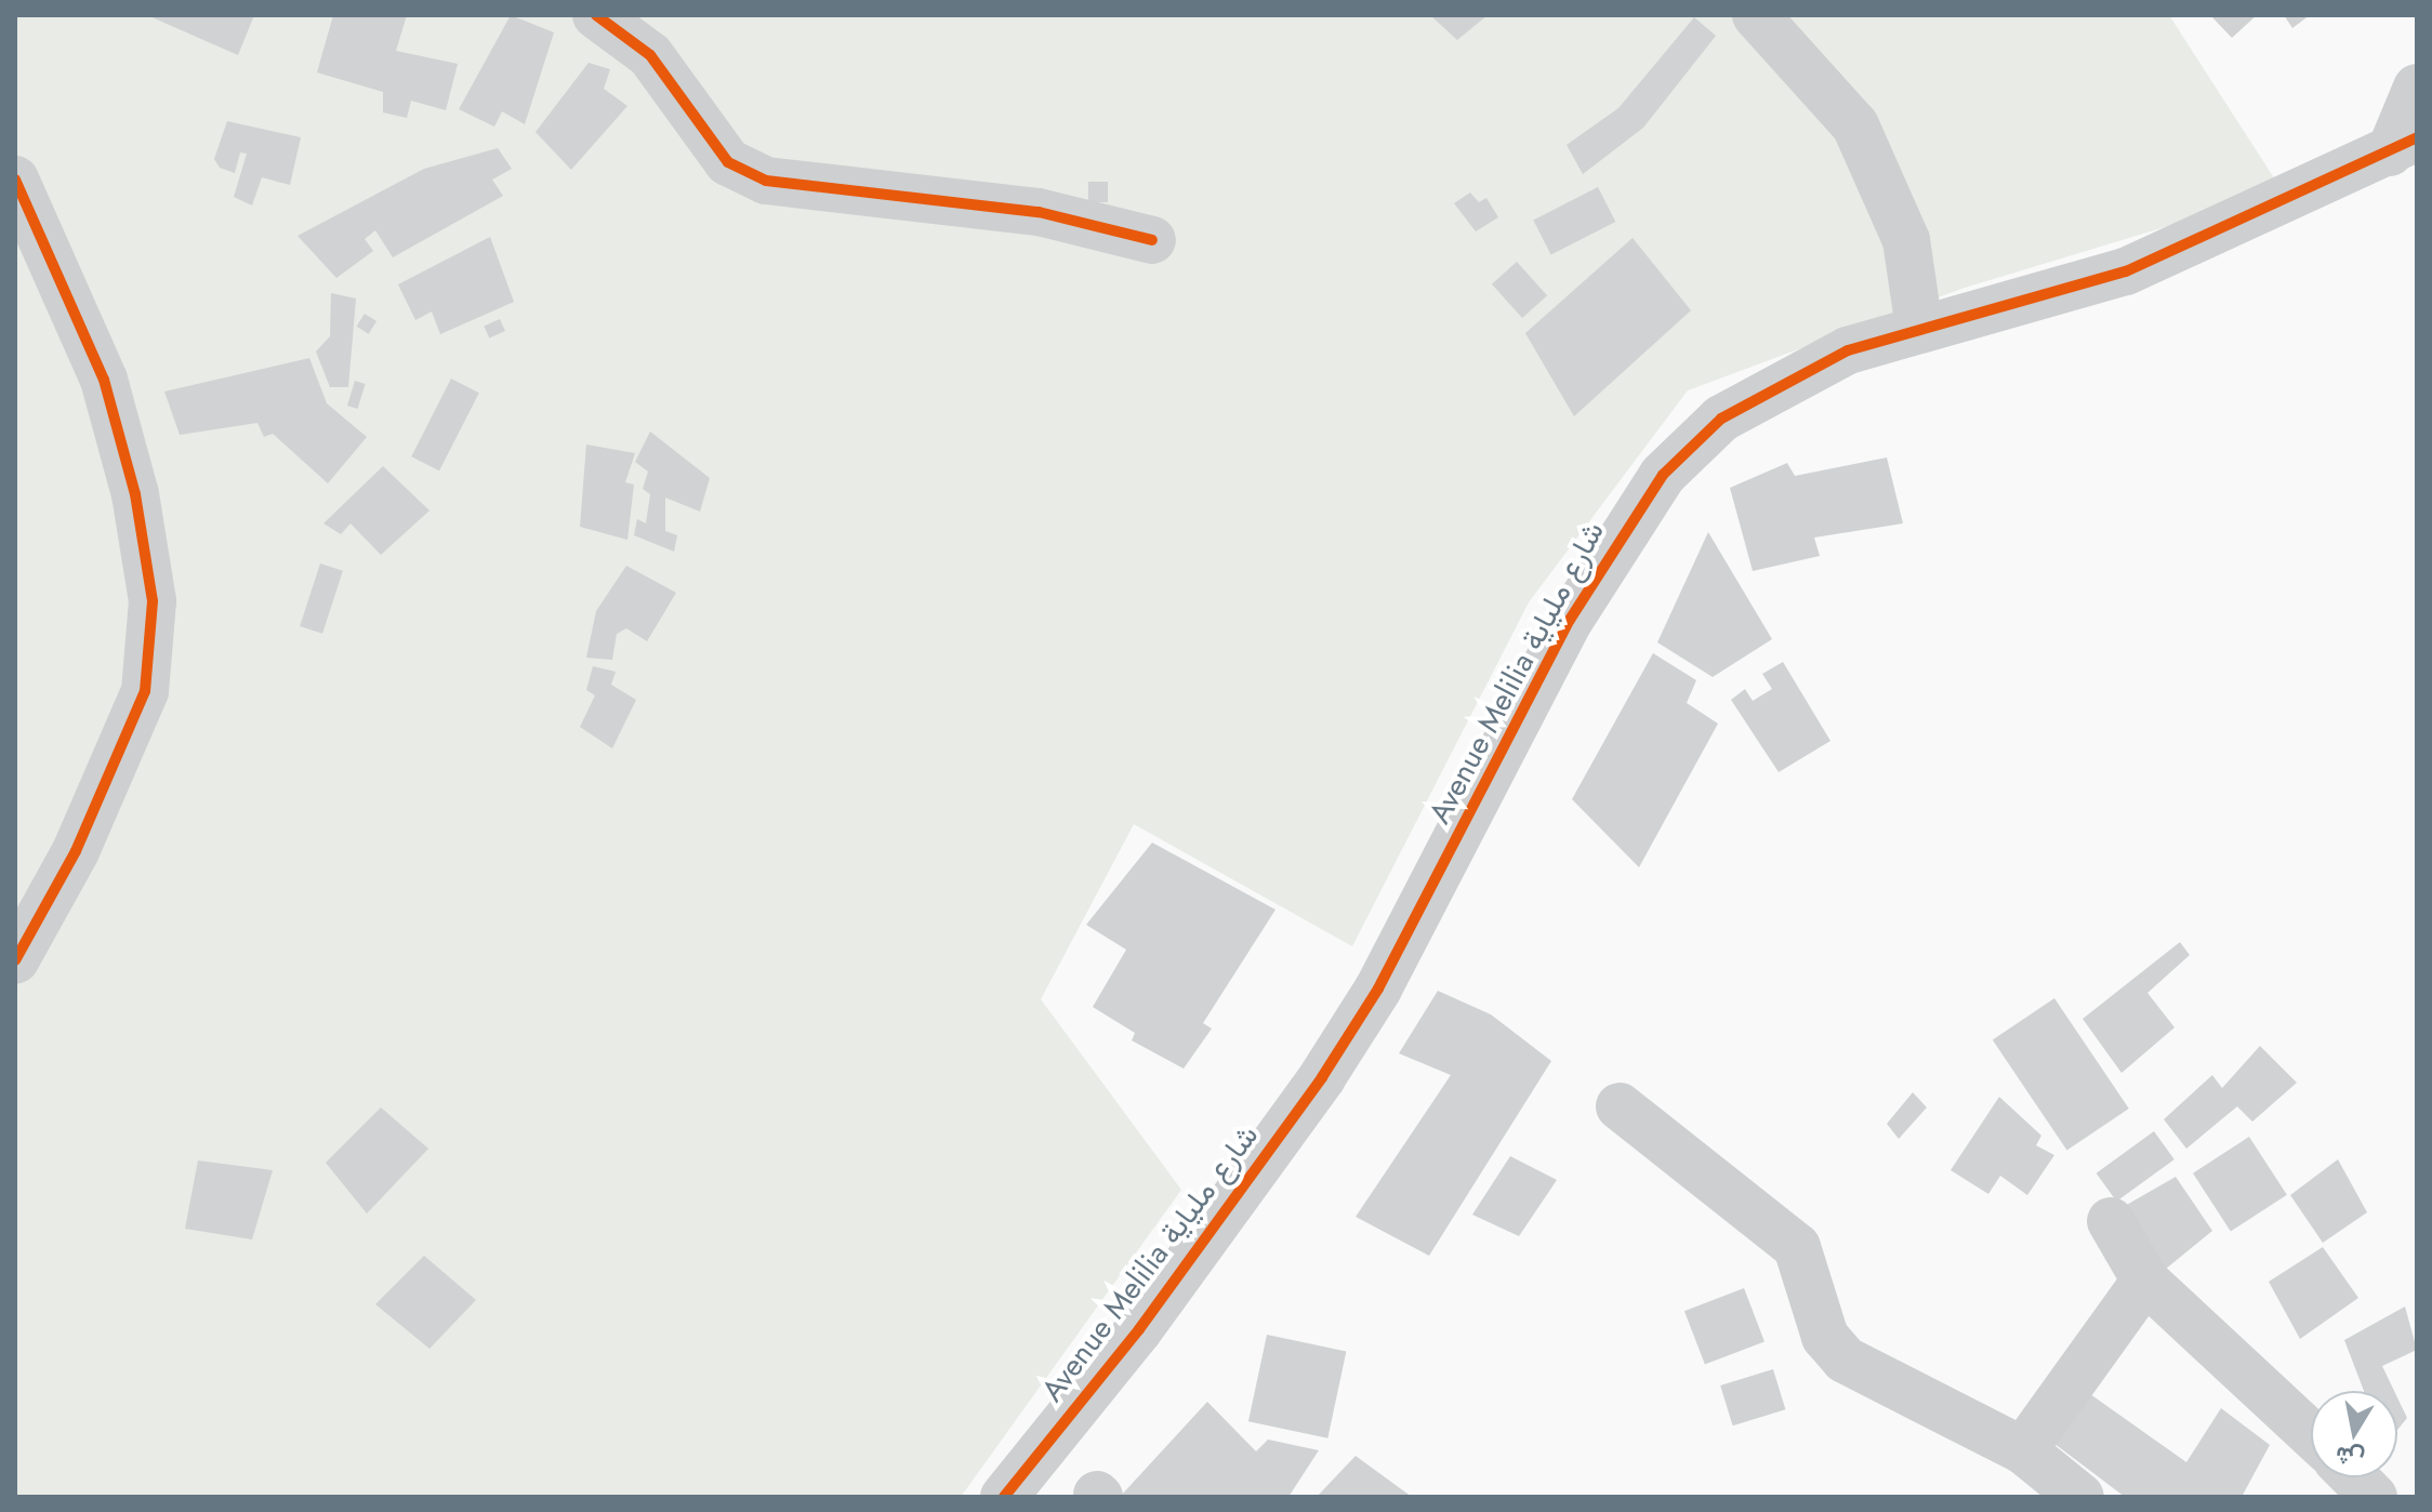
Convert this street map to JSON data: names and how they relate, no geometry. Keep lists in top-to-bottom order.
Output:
{
  "streets": {
    "street": ["Avenue Melilia شارع ملياية"]
  },
  "north": "bottom"
}
